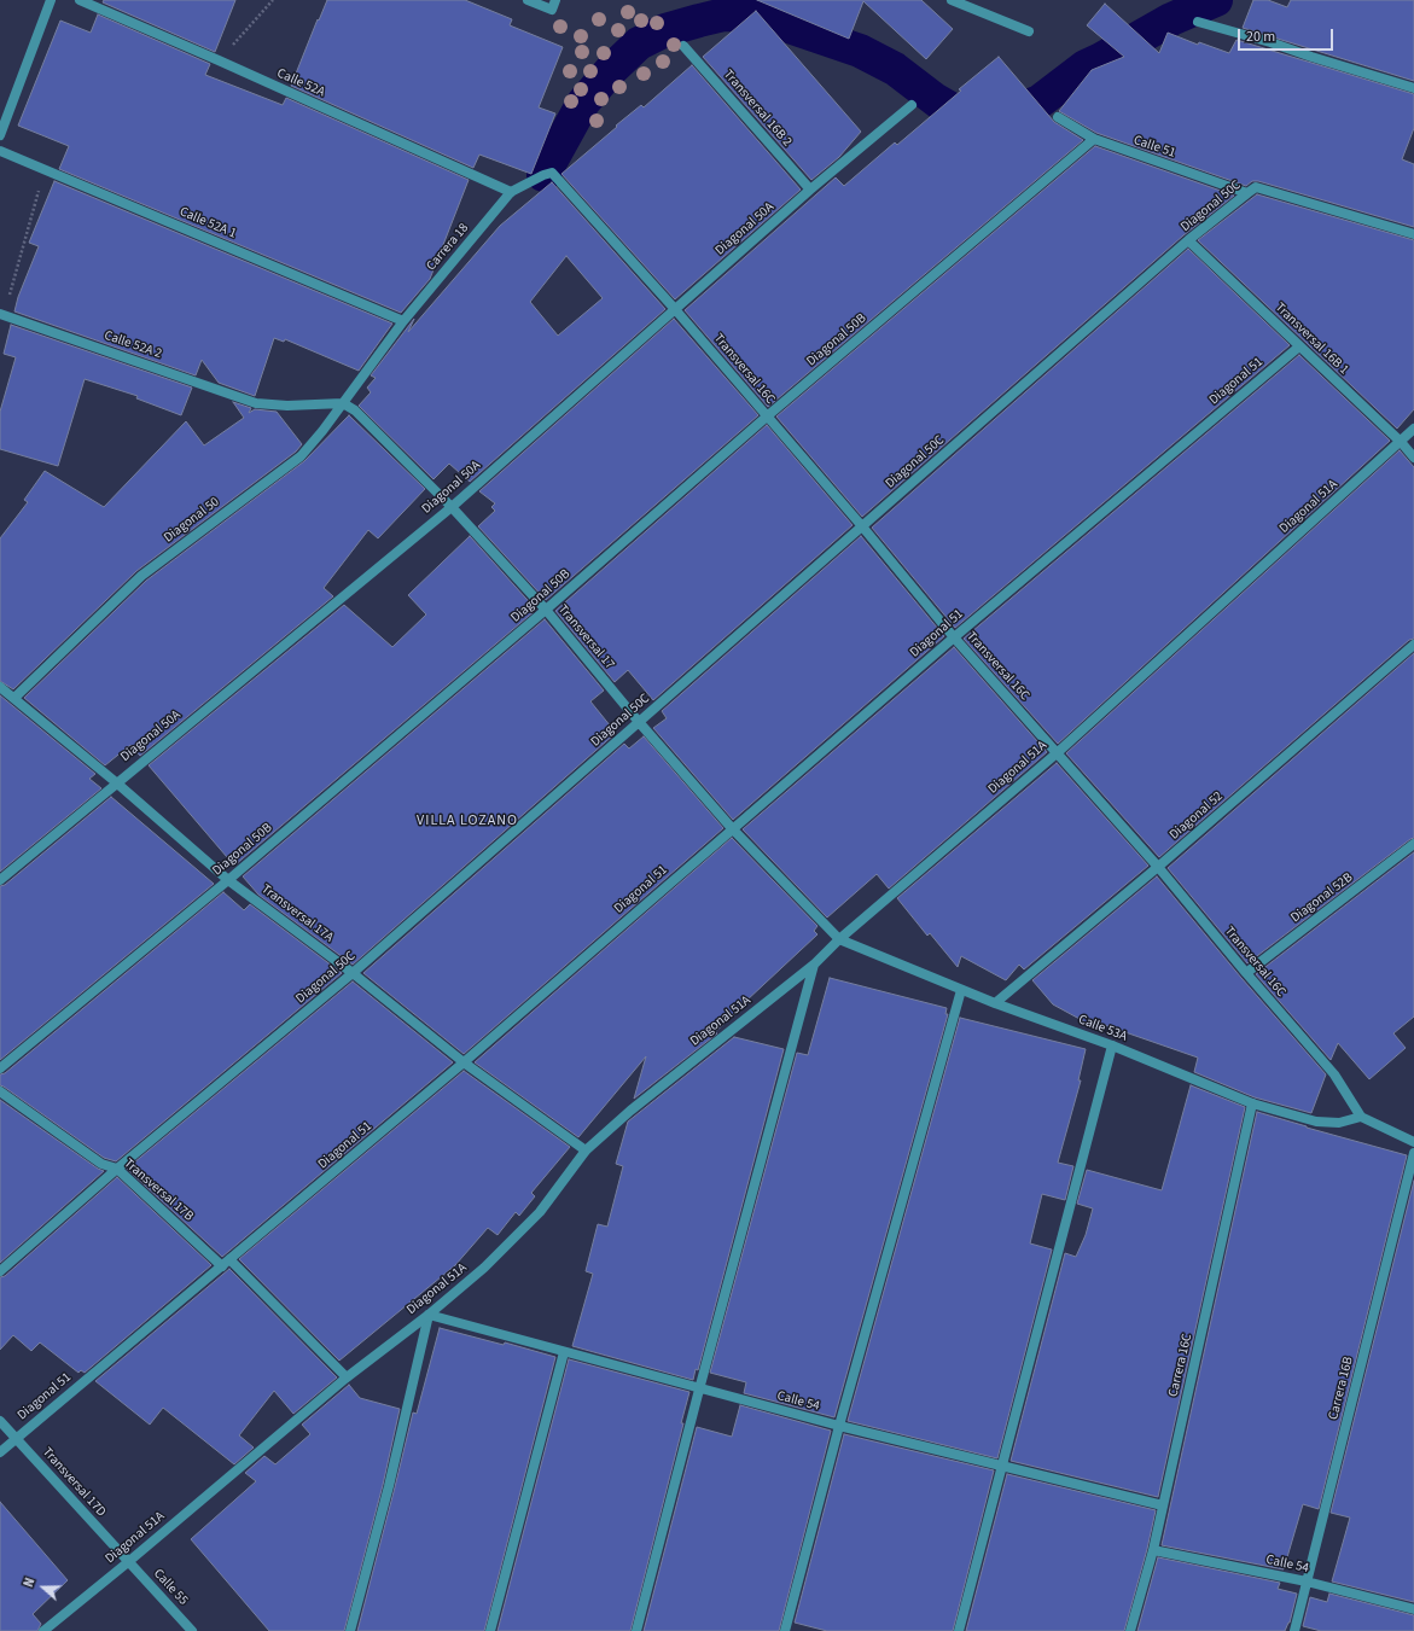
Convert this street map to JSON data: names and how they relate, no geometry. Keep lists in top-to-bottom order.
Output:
{
  "streets": {
    "street": [
      "Calle 52A",
      "Transversal 16B 2",
      "Calle 51",
      "Diagonal 50C",
      "Calle 52A 1",
      "Diagonal 50A",
      "Carrera 18",
      "Transversal 16B 1",
      "Diagonal 50B",
      "Calle 52A 2",
      "Transversal 16C",
      "Diagonal 51",
      "Diagonal 51A",
      "Diagonal 50",
      "Transversal 17",
      "Diagonal 52",
      "Diagonal 52B",
      "Transversal 17A",
      "Calle 53A",
      "Transversal 17B",
      "Carrera 16C",
      "Carrera 16B",
      "Calle 54",
      "Transversal 17D",
      "Calle 55"
    ]
  },
  "crossings": [
    ["Calle 52A", "Carrera 18"],
    ["Transversal 16B 2", "Diagonal 50A"],
    ["Calle 51", "Diagonal 50C"],
    ["Calle 51", "Diagonal 50B"],
    ["Diagonal 50C", "Transversal 16B 1"],
    ["Diagonal 50C", "Transversal 16C"],
    ["Diagonal 50C", "Transversal 17"],
    ["Diagonal 50C", "Transversal 17A"],
    ["Diagonal 50C", "Transversal 17B"],
    ["Calle 52A 1", "Carrera 18"],
    ["Diagonal 50A", "Transversal 16C"],
    ["Diagonal 50A", "Transversal 17"],
    ["Diagonal 50A", "Transversal 17A"],
    ["Carrera 18", "Transversal 16C"],
    ["Carrera 18", "Diagonal 50"],
    ["Transversal 16B 1", "Diagonal 51"],
    ["Transversal 16B 1", "Diagonal 51A"],
    ["Diagonal 50B", "Transversal 16C"],
    ["Diagonal 50B", "Transversal 17"],
    ["Diagonal 50B", "Transversal 17A"],
    ["Calle 52A 2", "Diagonal 50"],
    ["Calle 52A 2", "Transversal 17"],
    ["Transversal 16C", "Diagonal 51"],
    ["Transversal 16C", "Diagonal 51A"],
    ["Transversal 16C", "Diagonal 52"],
    ["Transversal 16C", "Diagonal 52B"],
    ["Transversal 16C", "Calle 53A"],
    ["Diagonal 51", "Transversal 17"],
    ["Diagonal 51", "Transversal 17A"],
    ["Diagonal 51", "Transversal 17B"],
    ["Diagonal 51", "Transversal 17D"],
    ["Diagonal 51A", "Transversal 17"],
    ["Diagonal 51A", "Transversal 17A"],
    ["Diagonal 51A", "Calle 53A"],
    ["Diagonal 51A", "Transversal 17B"],
    ["Diagonal 51A", "Calle 54"],
    ["Diagonal 51A", "Transversal 17D"],
    ["Diagonal 51A", "Calle 55"],
    ["Diagonal 50", "Transversal 17"],
    ["Diagonal 50", "Transversal 17A"],
    ["Transversal 17", "Calle 53A"],
    ["Diagonal 52", "Calle 53A"],
    ["Calle 53A", "Carrera 16C"],
    ["Carrera 16C", "Calle 54"],
    ["Carrera 16B", "Calle 54"],
    ["Transversal 17D", "Calle 55"]
  ],
  "districts": ["VILLA LOZANO"],
  "scale_bar": "20 m",
  "north": "left"
}
